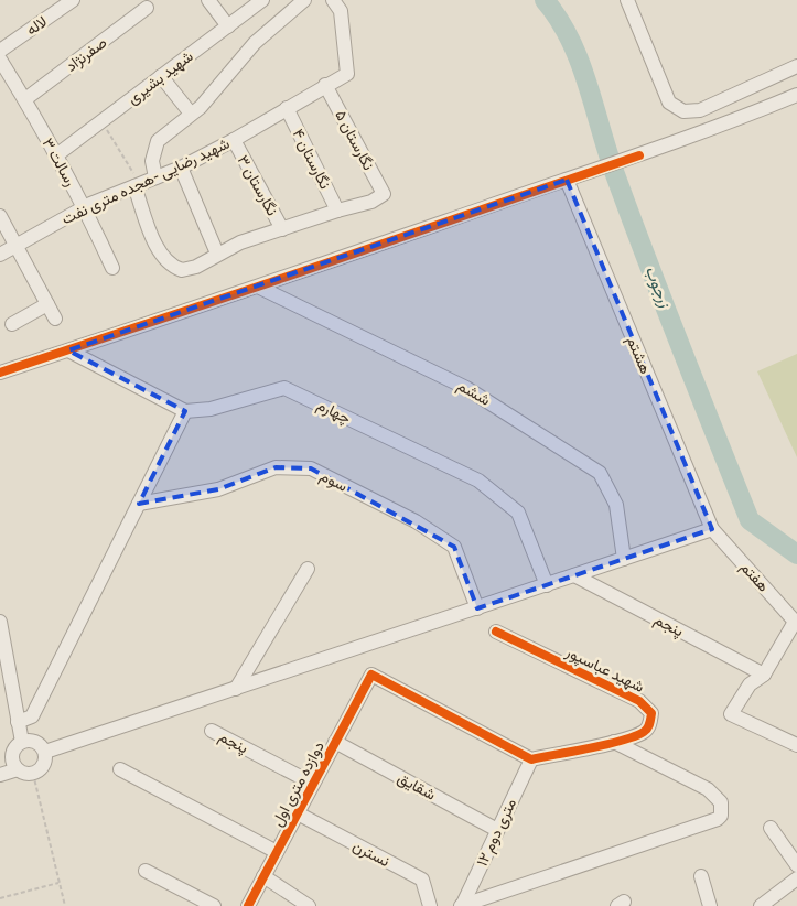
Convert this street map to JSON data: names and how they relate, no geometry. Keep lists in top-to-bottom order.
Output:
{
  "streets": {
    "street": [
      "لاله",
      "صفرنژاد",
      "شهید بشیری",
      "نگارستان ۵",
      "نگارستان ۴",
      "رسالت ۳",
      "شهید رضایی -هجده متری نفت",
      "نگارستان ۳",
      "هشتم",
      "ششم",
      "چهارم",
      "سوم",
      "هفتم",
      "پنجم",
      "شهید عباسپور",
      "دوازده متری اول",
      "شقایق",
      "۱۲ متری دوم",
      "نسترن"
    ]
  },
  "crossings": [
    ["صفرنژاد", "رسالت ۳"],
    ["شهید بشیری", "رسالت ۳"],
    ["نگارستان ۵", "نگارستان ۴"],
    ["نگارستان ۵", "شهید رضایی -هجده متری نفت"],
    ["نگارستان ۴", "شهید رضایی -هجده متری نفت"],
    ["رسالت ۳", "شهید رضایی -هجده متری نفت"],
    ["شهید رضایی -هجده متری نفت", "نگارستان ۳"],
    ["هشتم", "هفتم"],
    ["پنجم", "دوازده متری اول"],
    ["دوازده متری اول", "شقایق"],
    ["دوازده متری اول", "۱۲ متری دوم"],
    ["دوازده متری اول", "نسترن"],
    ["شقایق", "۱۲ متری دوم"]
  ],
  "water": ["زرجوب"]
}
